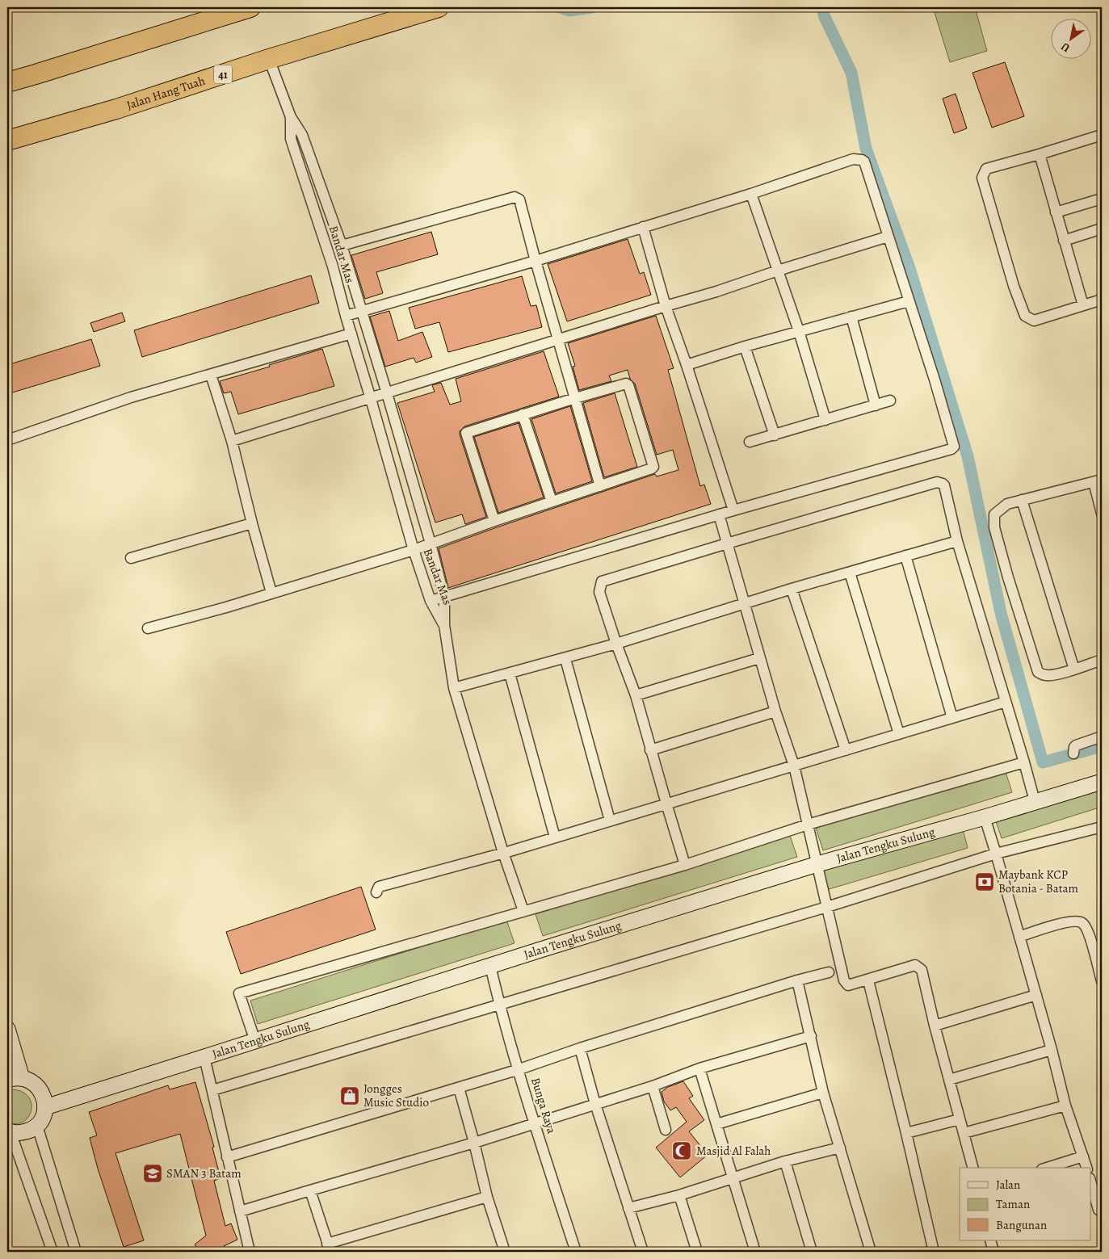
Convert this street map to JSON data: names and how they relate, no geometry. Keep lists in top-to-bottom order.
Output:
{
  "streets": {
    "highway": ["41", "Jalan Hang Tuah"],
    "street": ["Bandar Mas", "Jalan Tengku Sulung", "Bunga Raya"]
  },
  "crossings": [
    ["Jalan Hang Tuah", "Bandar Mas"],
    ["Jalan Tengku Sulung", "Bunga Raya"]
  ],
  "places": {
    "bank": ["Maybank KCP Botania - Batam"],
    "shop": ["Jongges Music Studio"],
    "mosque": ["Masjid Al Falah"],
    "school or university": ["SMAN 3 Batam"]
  },
  "legend": ["Jalan", "Taman", "Bangunan"],
  "north": "bottom left"
}
